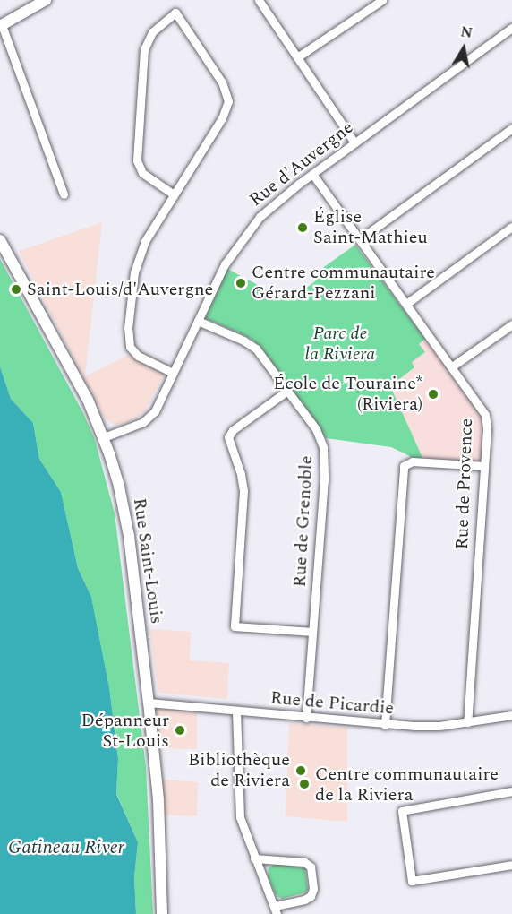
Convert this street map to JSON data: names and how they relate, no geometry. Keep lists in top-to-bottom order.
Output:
{
  "streets": {
    "main road": ["Rue Saint-Louis"],
    "street": [
      "Rue d'Auvergne",
      "Rue de Provence",
      "Rue de Grenoble",
      "Rue de Picardie"
    ]
  },
  "crossings": [
    ["Rue d'Auvergne", "Rue de Provence"],
    ["Rue d'Auvergne", "Rue de Grenoble"],
    ["Rue d'Auvergne", "Rue Saint-Louis"],
    ["Rue de Provence", "Rue de Picardie"],
    ["Rue de Grenoble", "Rue de Picardie"],
    ["Rue Saint-Louis", "Rue de Picardie"]
  ],
  "water": ["Gatineau River"],
  "parks": ["Parc de la Riviera"],
  "places": [
    "Église Saint-Mathieu",
    "Centre communautaire Gérard-Pezzani",
    "Saint-Louis/d'Auvergne",
    "École de Touraine* (Riviera)",
    "Dépanneur St-Louis",
    "Bibliothèque de Riviera",
    "Centre communautaire de la Riviera"
  ],
  "north": "top"
}
